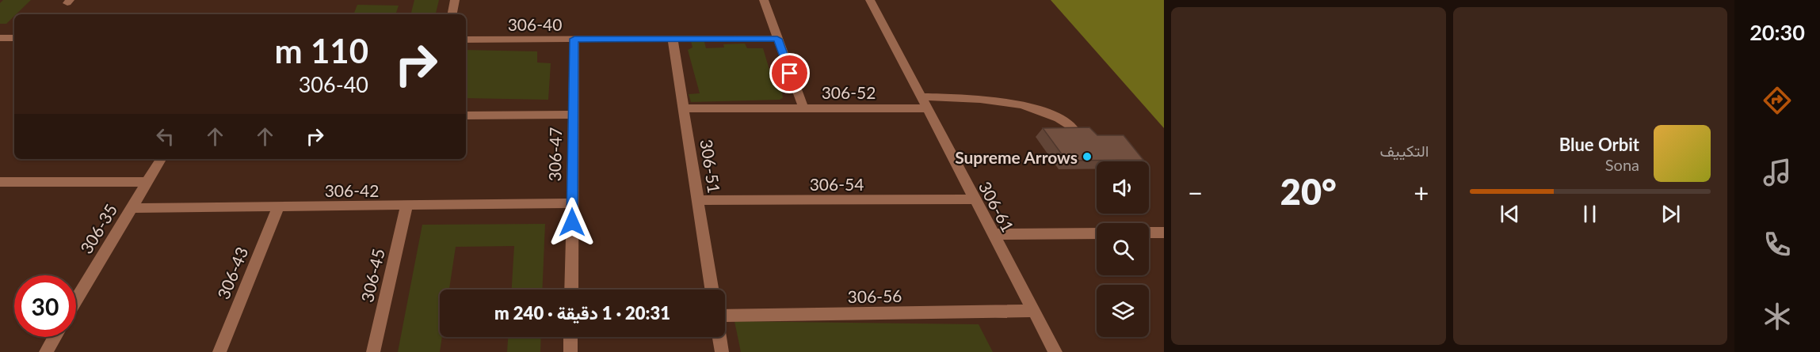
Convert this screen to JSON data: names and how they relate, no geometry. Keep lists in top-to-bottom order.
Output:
{
  "streets": {
    "street": [
      "306-40",
      "306-52",
      "306-47",
      "306-51",
      "306-54",
      "306-42",
      "306-61",
      "306-35",
      "306-43",
      "306-45",
      "306-56"
    ]
  },
  "crossings": [
    ["306-40", "306-47"],
    ["306-40", "306-51"],
    ["306-52", "306-51"],
    ["306-52", "306-61"],
    ["306-47", "306-42"],
    ["306-51", "306-54"],
    ["306-54", "306-61"],
    ["306-42", "306-35"],
    ["306-42", "306-43"],
    ["306-42", "306-45"],
    ["306-61", "306-56"]
  ],
  "places": ["Supreme Arrows"],
  "page": {
    "tabs": "20:30",
    "tile": "التكييف",
    "turn": ["110 m", "306-40"],
    "song": ["Blue Orbit", "Sona"],
    "heat": ["−", "20°", "+"],
    "limit": "30",
    "trip": "20:31 · 1 دقيقة · 240 m"
  }
}
